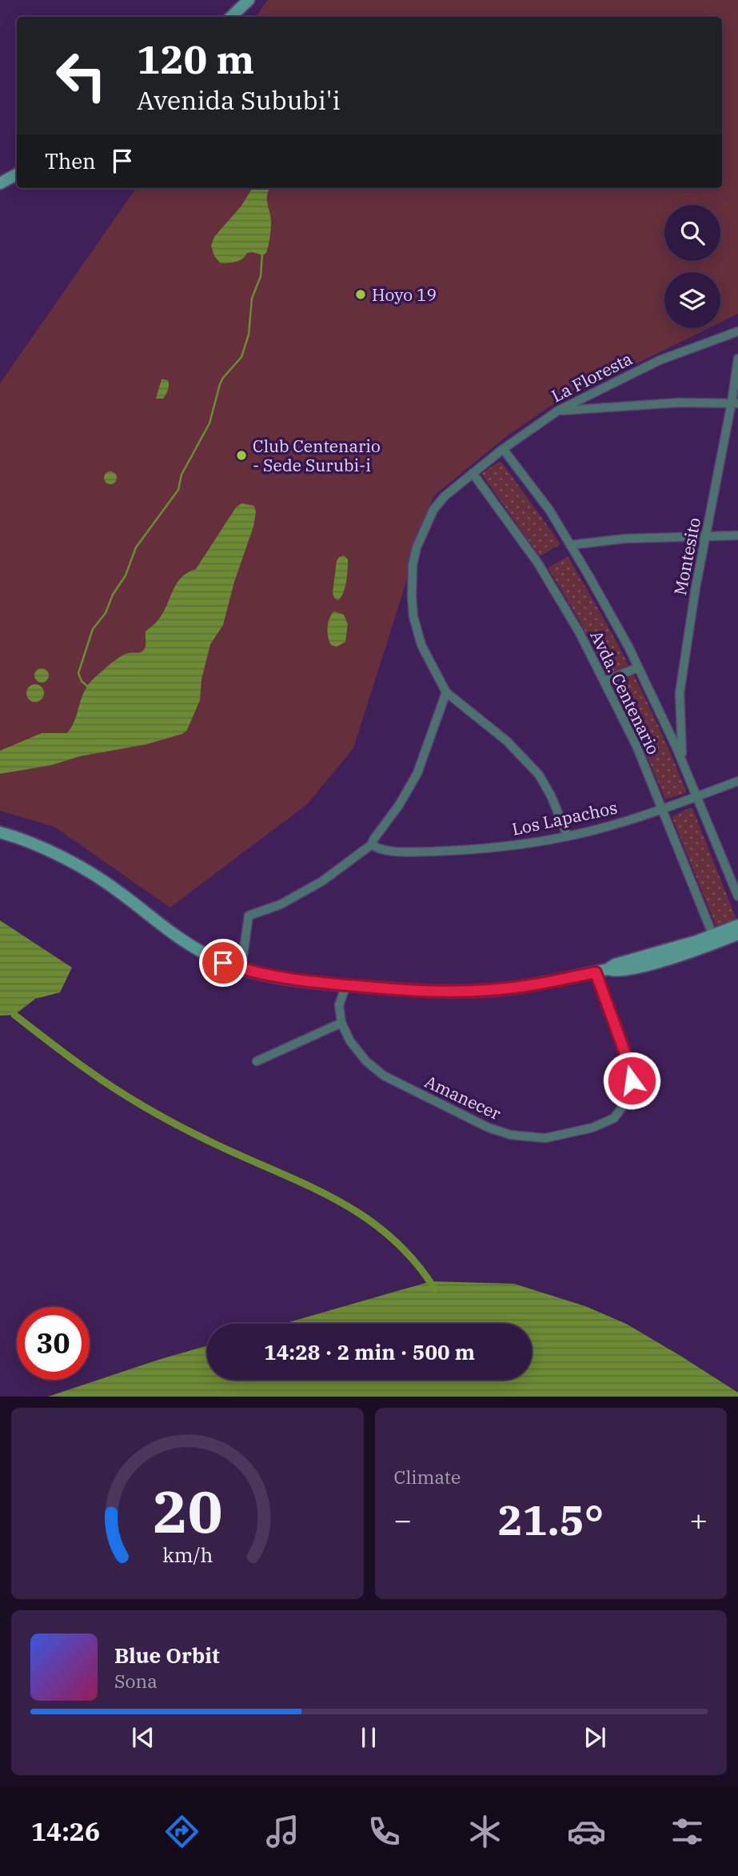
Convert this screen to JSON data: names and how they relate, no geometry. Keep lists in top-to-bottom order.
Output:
{
  "streets": {
    "street": [
      "La Floresta",
      "Montesito",
      "Avda. Centenario",
      "Los Lapachos",
      "Amanecer"
    ]
  },
  "crossings": [
    ["La Floresta", "Avda. Centenario"],
    ["Montesito", "Avda. Centenario"],
    ["Avda. Centenario", "Los Lapachos"]
  ],
  "places": ["Hoyo 19", "Club Centenario - Sede Surubi-i"],
  "page": {
    "turn": ["120 m", "Avenida Sububi'i"],
    "then": "Then",
    "limit": "30",
    "trip": "14:28 · 2 min · 500 m",
    "tile": "Climate",
    "heat": ["−", "21.5°", "+"],
    "song": ["Blue Orbit", "Sona"],
    "tabs": "14:26",
    "gauge": ["20", "km/h"]
  }
}
